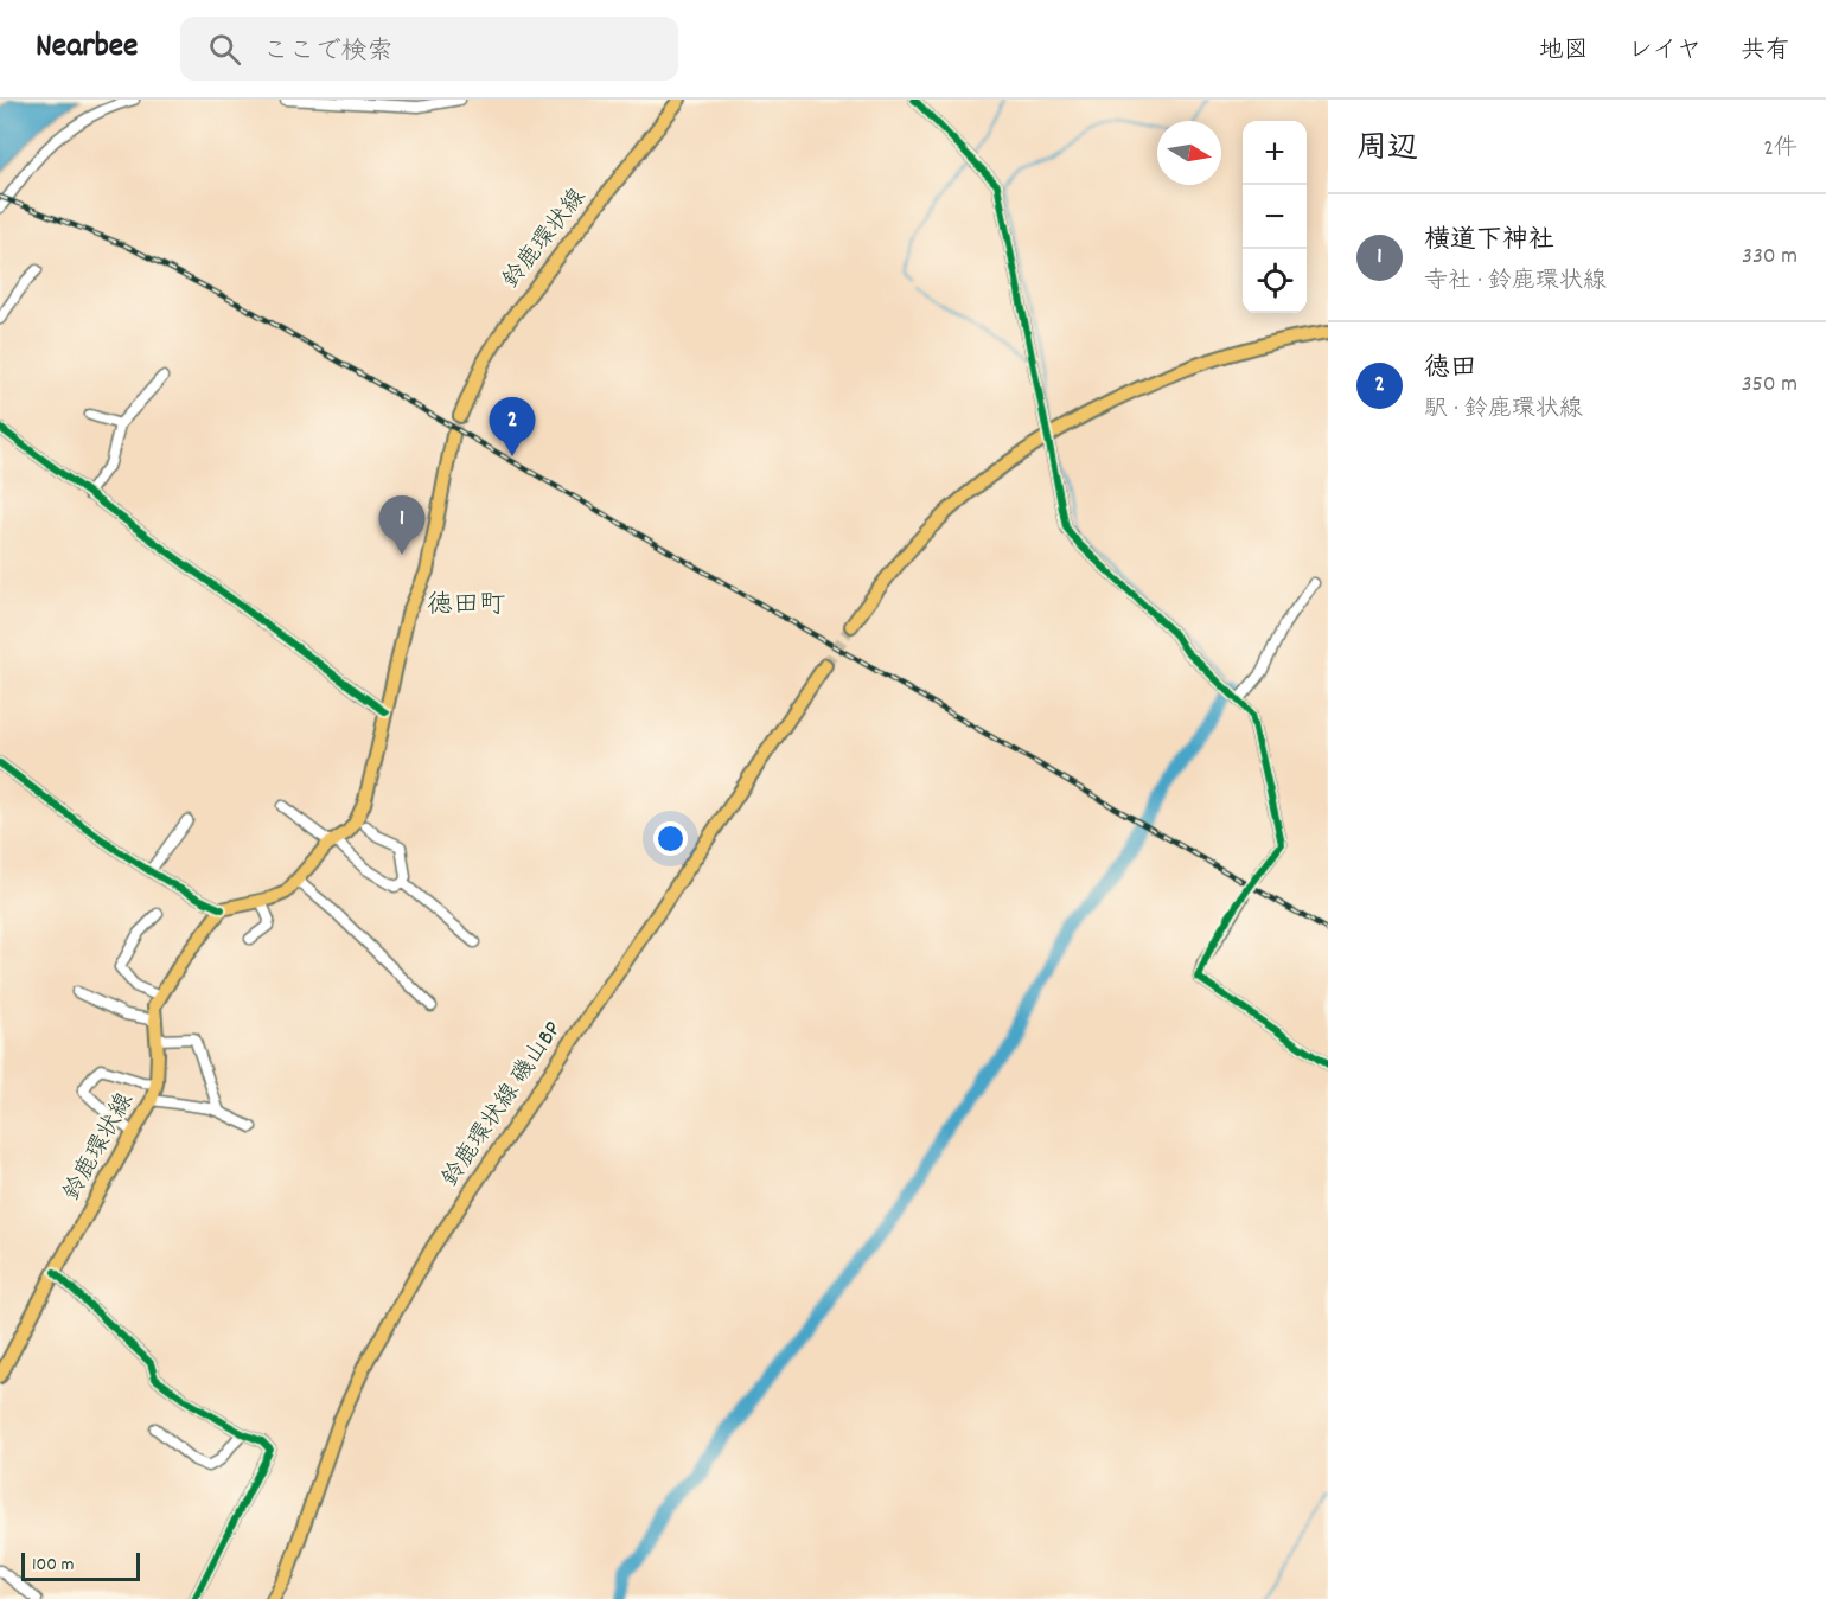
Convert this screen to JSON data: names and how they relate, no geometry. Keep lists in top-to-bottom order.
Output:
{
  "streets": {
    "main road": ["鈴鹿環状線", "鈴鹿環状線 磯山BP"]
  },
  "districts": ["徳田町"],
  "scale_bar": "100 m",
  "north": "right",
  "page": {
    "header": "Nearbee",
    "search": "ここで検索",
    "nav": ["地図", "レイヤ", "共有"],
    "heading": ["周辺", "2件"],
    "map_buttons": ["+", "−"],
    "list": [
      {
        "mark": "1",
        "name": "横道下神社",
        "note": "寺社 · 鈴鹿環状線",
        "value": "330 m"
      },
      {
        "mark": "2",
        "name": "徳田",
        "note": "駅 · 鈴鹿環状線",
        "value": "350 m"
      }
    ],
    "pins": ["2", "1"],
    "scale": "100 m"
  }
}
